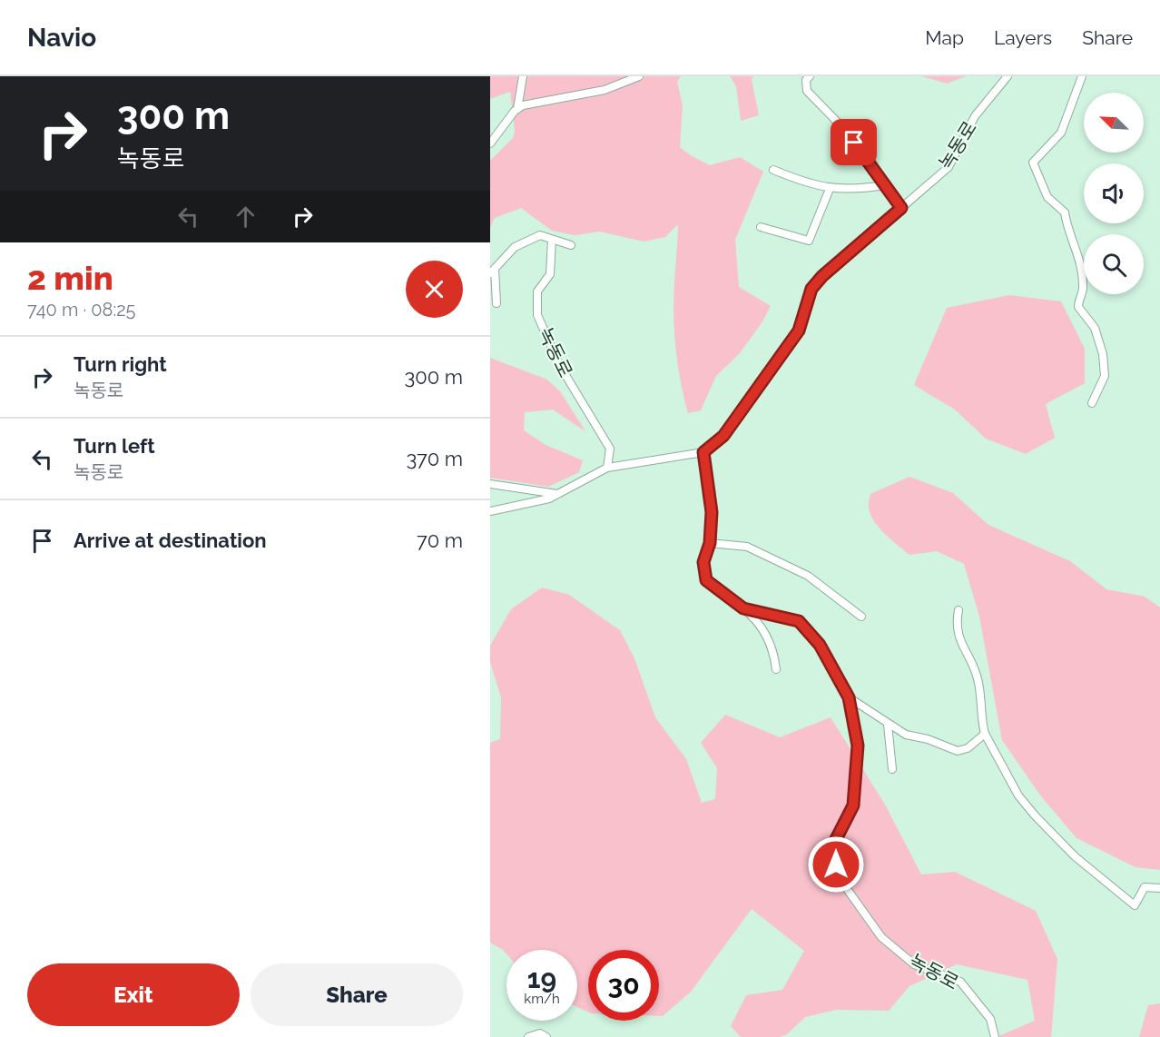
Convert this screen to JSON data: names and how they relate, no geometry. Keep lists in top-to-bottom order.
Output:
{
  "streets": {
    "street": ["녹동로"]
  },
  "north": "top left",
  "page": {
    "header": "Navio",
    "nav": ["Map", "Layers", "Share"],
    "turn": ["300 m", "녹동로"],
    "heading": ["2 min", "740 m · 08:25"],
    "list": [
      {
        "name": "Turn right",
        "note": "녹동로",
        "value": "300 m"
      },
      {
        "name": "Turn left",
        "note": "녹동로",
        "value": "370 m"
      },
      {
        "name": "Arrive at destination",
        "value": "70 m"
      }
    ],
    "speed": "19 km/h",
    "limit": "30",
    "buttons": ["Exit", "Share"]
  }
}
